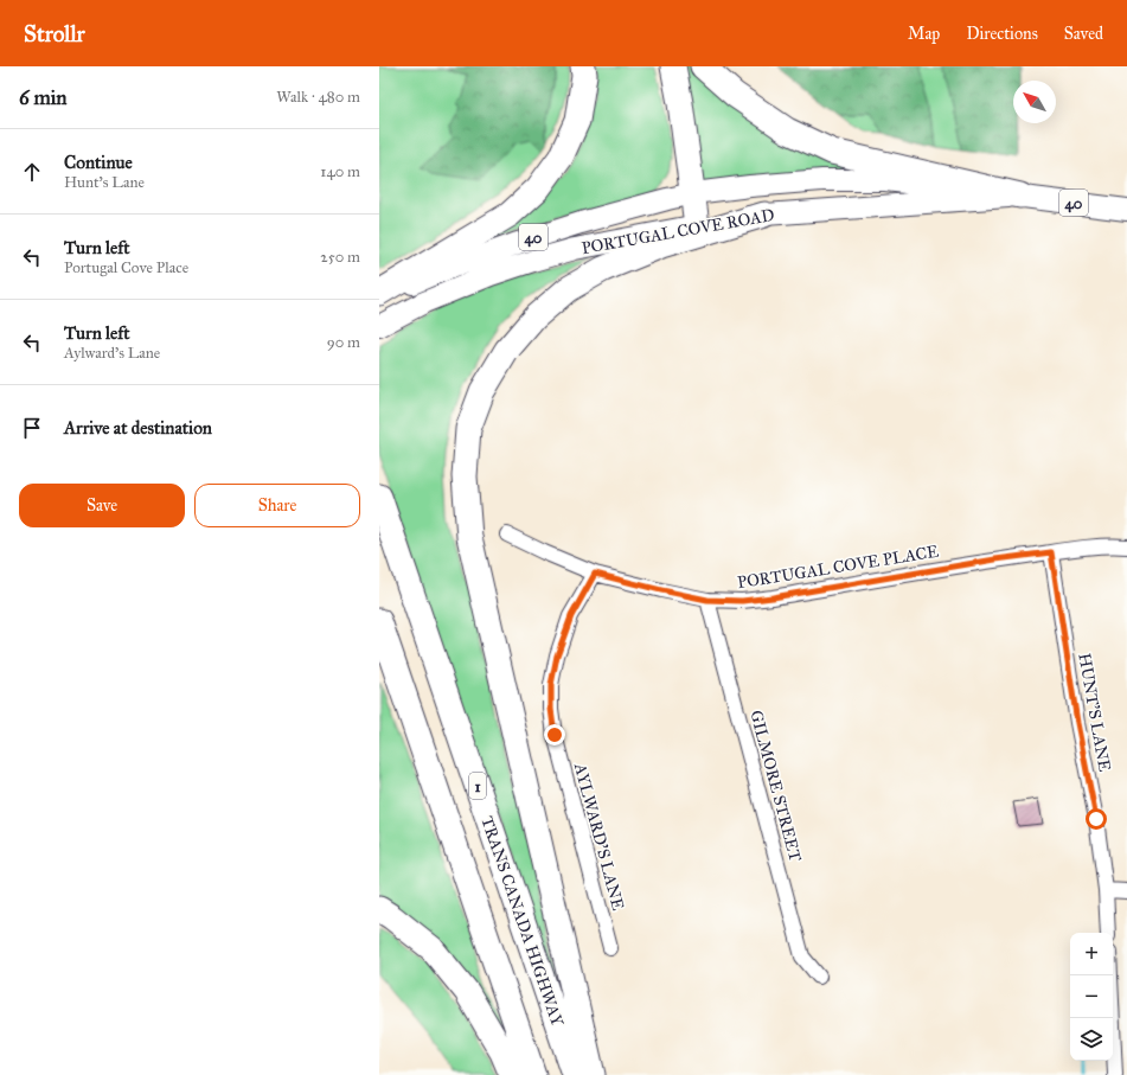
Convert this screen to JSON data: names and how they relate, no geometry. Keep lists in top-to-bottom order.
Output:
{
  "streets": {
    "highway": ["1", "TRANS CANADA HIGHWAY"],
    "main road": ["40", "PORTUGAL COVE ROAD"],
    "street": [
      "PORTUGAL COVE PLACE",
      "HUNT'S LANE",
      "GILMORE STREET",
      "AYLWARD'S LANE"
    ]
  },
  "crossings": [
    ["PORTUGAL COVE PLACE", "HUNT'S LANE"],
    ["PORTUGAL COVE PLACE", "GILMORE STREET"],
    ["PORTUGAL COVE PLACE", "AYLWARD'S LANE"]
  ],
  "north": "top left",
  "page": {
    "header": "Strollr",
    "nav": ["Map", "Directions", "Saved"],
    "heading": ["6 min", "Walk · 480 m"],
    "list": [
      ["Continue", "Hunt's Lane", "140 m"],
      ["Turn left", "Portugal Cove Place", "250 m"],
      ["Turn left", "Aylward's Lane", "90 m"],
      "Arrive at destination"
    ],
    "buttons": ["Save", "Share"],
    "map_buttons": ["+", "−"]
  }
}
